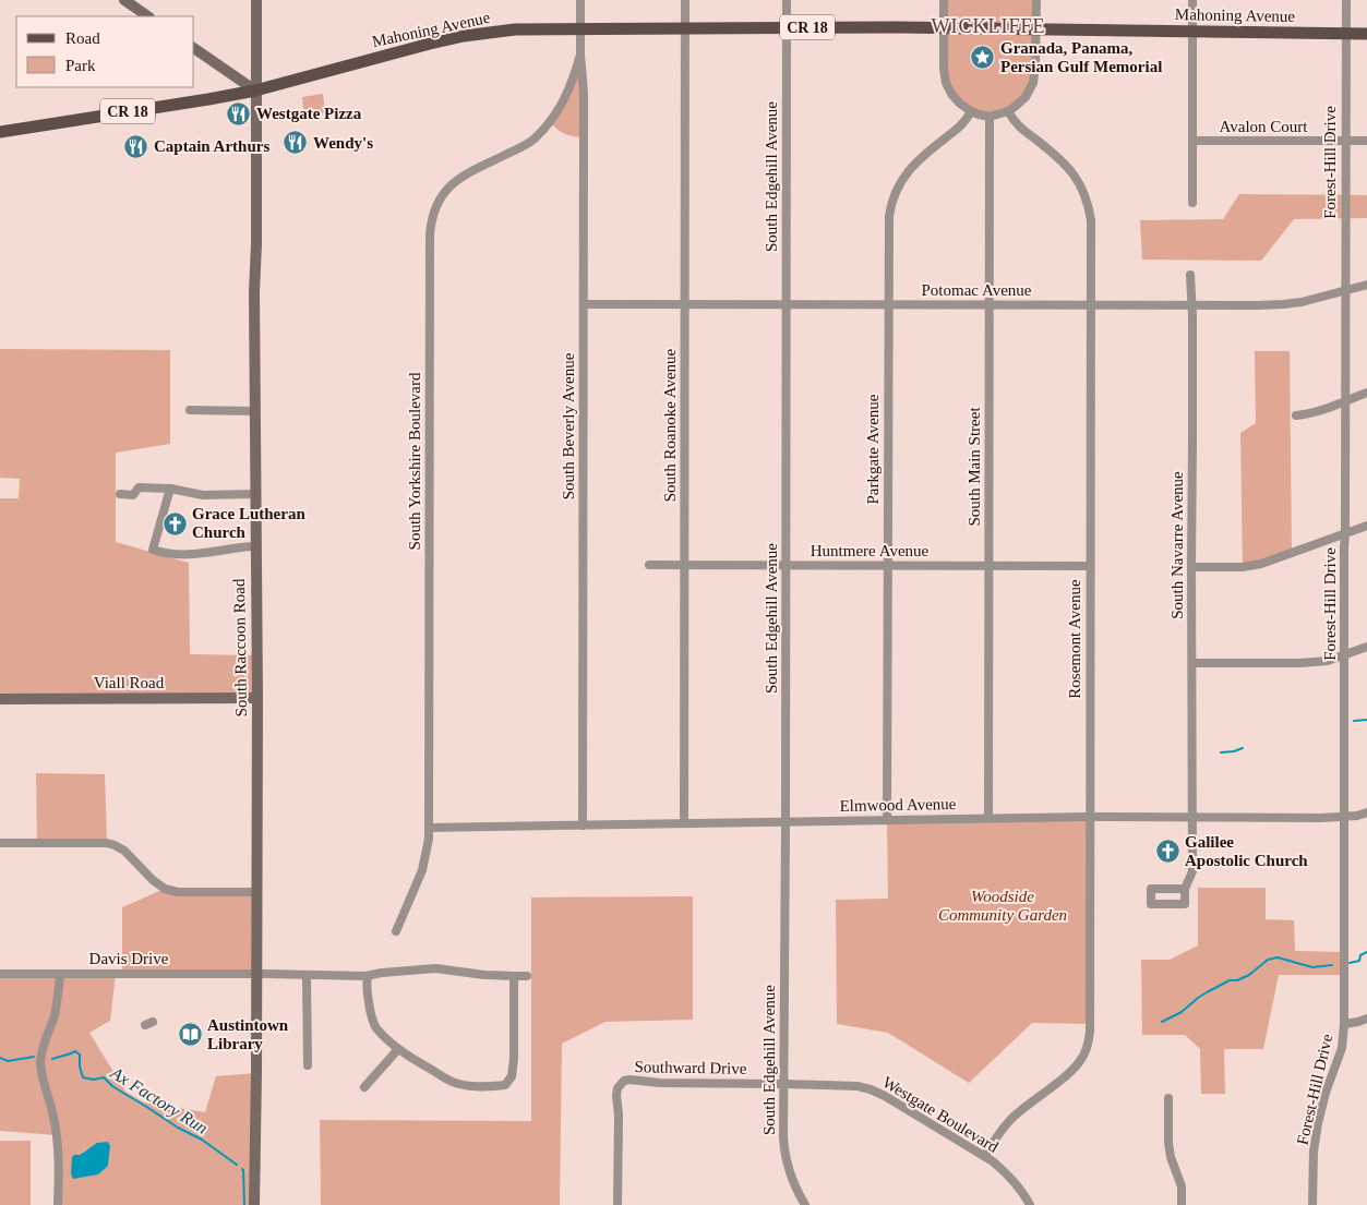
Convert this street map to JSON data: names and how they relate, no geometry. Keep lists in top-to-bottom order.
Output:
{
  "streets": {
    "main road": ["Mahoning Avenue", "CR 18"],
    "street": [
      "Avalon Court",
      "Forest-Hill Drive",
      "South Edgehill Avenue",
      "Potomac Avenue",
      "South Roanoke Avenue",
      "South Beverly Avenue",
      "Parkgate Avenue",
      "South Yorkshire Boulevard",
      "South Main Street",
      "South Navarre Avenue",
      "Huntmere Avenue",
      "Rosemont Avenue",
      "South Raccoon Road",
      "Viall Road",
      "Elmwood Avenue",
      "Davis Drive",
      "Southward Drive",
      "Westgate Boulevard"
    ]
  },
  "crossings": [
    ["Mahoning Avenue", "Forest-Hill Drive"],
    ["Mahoning Avenue", "South Edgehill Avenue"],
    ["Mahoning Avenue", "South Roanoke Avenue"],
    ["Mahoning Avenue", "South Beverly Avenue"],
    ["Mahoning Avenue", "Parkgate Avenue"],
    ["Mahoning Avenue", "South Main Street"],
    ["Mahoning Avenue", "Rosemont Avenue"],
    ["Mahoning Avenue", "South Raccoon Road"],
    ["Avalon Court", "Forest-Hill Drive"],
    ["Forest-Hill Drive", "Potomac Avenue"],
    ["Forest-Hill Drive", "Elmwood Avenue"],
    ["South Edgehill Avenue", "Potomac Avenue"],
    ["South Edgehill Avenue", "Huntmere Avenue"],
    ["South Edgehill Avenue", "Elmwood Avenue"],
    ["South Edgehill Avenue", "Southward Drive"],
    ["South Edgehill Avenue", "Westgate Boulevard"],
    ["Potomac Avenue", "South Roanoke Avenue"],
    ["Potomac Avenue", "South Beverly Avenue"],
    ["Potomac Avenue", "Parkgate Avenue"],
    ["Potomac Avenue", "South Main Street"],
    ["Potomac Avenue", "South Navarre Avenue"],
    ["Potomac Avenue", "Rosemont Avenue"],
    ["South Roanoke Avenue", "Huntmere Avenue"],
    ["South Roanoke Avenue", "Elmwood Avenue"],
    ["South Beverly Avenue", "South Yorkshire Boulevard"],
    ["South Beverly Avenue", "Elmwood Avenue"],
    ["Parkgate Avenue", "South Main Street"],
    ["Parkgate Avenue", "Huntmere Avenue"],
    ["Parkgate Avenue", "Rosemont Avenue"],
    ["Parkgate Avenue", "Elmwood Avenue"],
    ["South Yorkshire Boulevard", "Elmwood Avenue"],
    ["South Main Street", "Huntmere Avenue"],
    ["South Main Street", "Rosemont Avenue"],
    ["South Main Street", "Elmwood Avenue"],
    ["South Navarre Avenue", "Elmwood Avenue"],
    ["Huntmere Avenue", "Rosemont Avenue"],
    ["Rosemont Avenue", "Elmwood Avenue"],
    ["Rosemont Avenue", "Westgate Boulevard"],
    ["South Raccoon Road", "Viall Road"],
    ["South Raccoon Road", "Davis Drive"],
    ["Southward Drive", "Westgate Boulevard"]
  ],
  "districts": ["WICKLIFFE"],
  "water": ["Ax Factory Run"],
  "parks": ["Woodside Community Garden"],
  "places": {
    "place": ["Granada, Panama, Persian Gulf Memorial"],
    "restaurant": ["Westgate Pizza", "Wendy's", "Captain Arthurs"],
    "church": ["Grace Lutheran Church", "Galilee Apostolic Church"],
    "library": ["Austintown Library"]
  },
  "legend": ["Road", "Park"]
}
